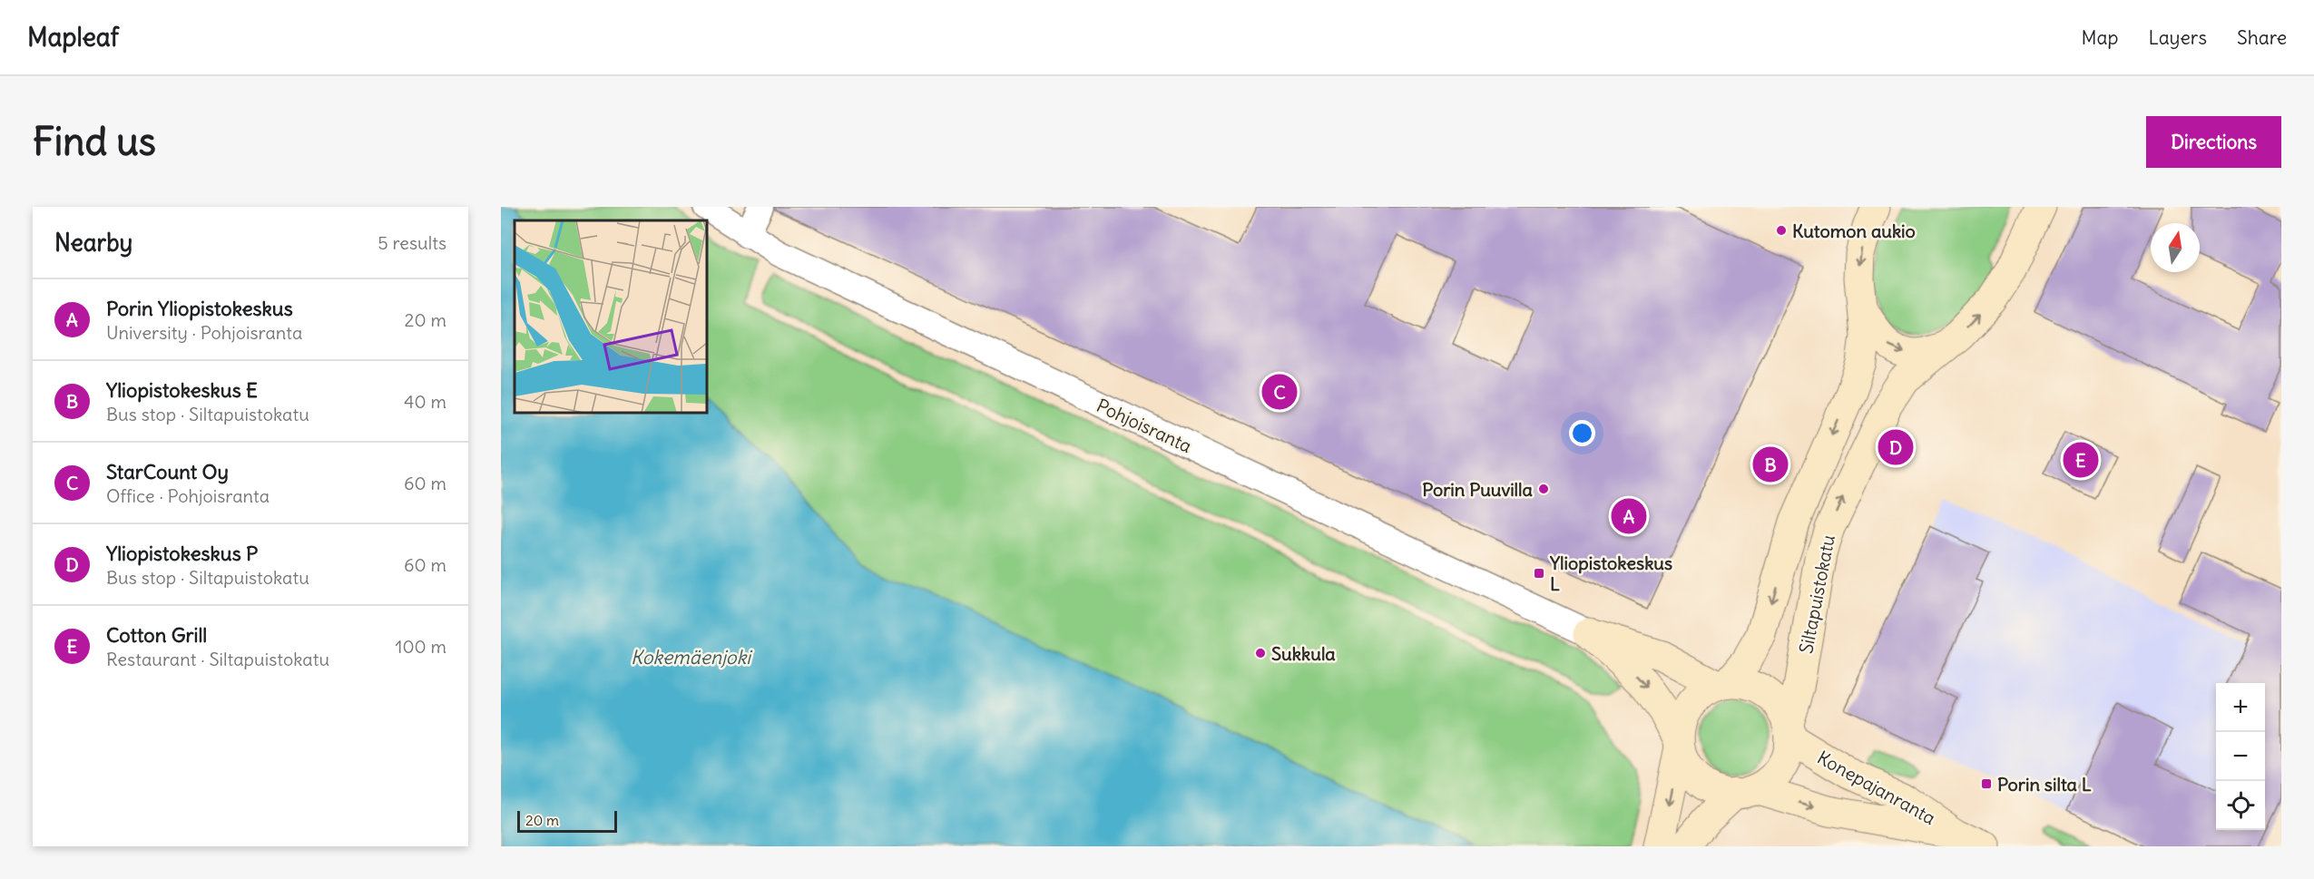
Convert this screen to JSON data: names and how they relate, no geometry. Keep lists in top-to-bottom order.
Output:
{
  "streets": {
    "main road": ["Pohjoisranta", "Siltapuistokatu", "Konepajanranta"]
  },
  "crossings": [
    ["Pohjoisranta", "Siltapuistokatu"],
    ["Pohjoisranta", "Konepajanranta"],
    ["Siltapuistokatu", "Konepajanranta"]
  ],
  "water": ["Kokemäenjoki"],
  "places": {
    "other": ["Kutomon aukio", "Porin Puuvilla", "Sukkula"],
    "transit": ["Yliopistokeskus L", "Porin silta L"]
  },
  "scale_bar": "20 m",
  "north": "top",
  "page": {
    "header": "Mapleaf",
    "nav": ["Map", "Layers", "Share"],
    "buttons": "Directions",
    "title": "Find us",
    "heading": ["Nearby", "5 results"],
    "list": [
      {
        "mark": "A",
        "name": "Porin Yliopistokeskus",
        "note": "University · Pohjoisranta",
        "value": "20 m"
      },
      {
        "mark": "B",
        "name": "Yliopistokeskus E",
        "note": "Bus stop · Siltapuistokatu",
        "value": "40 m"
      },
      {
        "mark": "C",
        "name": "StarCount Oy",
        "note": "Office · Pohjoisranta",
        "value": "60 m"
      },
      {
        "mark": "D",
        "name": "Yliopistokeskus P",
        "note": "Bus stop · Siltapuistokatu",
        "value": "60 m"
      },
      {
        "mark": "E",
        "name": "Cotton Grill",
        "note": "Restaurant · Siltapuistokatu",
        "value": "100 m"
      }
    ],
    "pins": [
      "C",
      "D",
      "E",
      "B",
      "A"
    ],
    "map_buttons": ["+", "−"],
    "scale": "20 m"
  }
}
